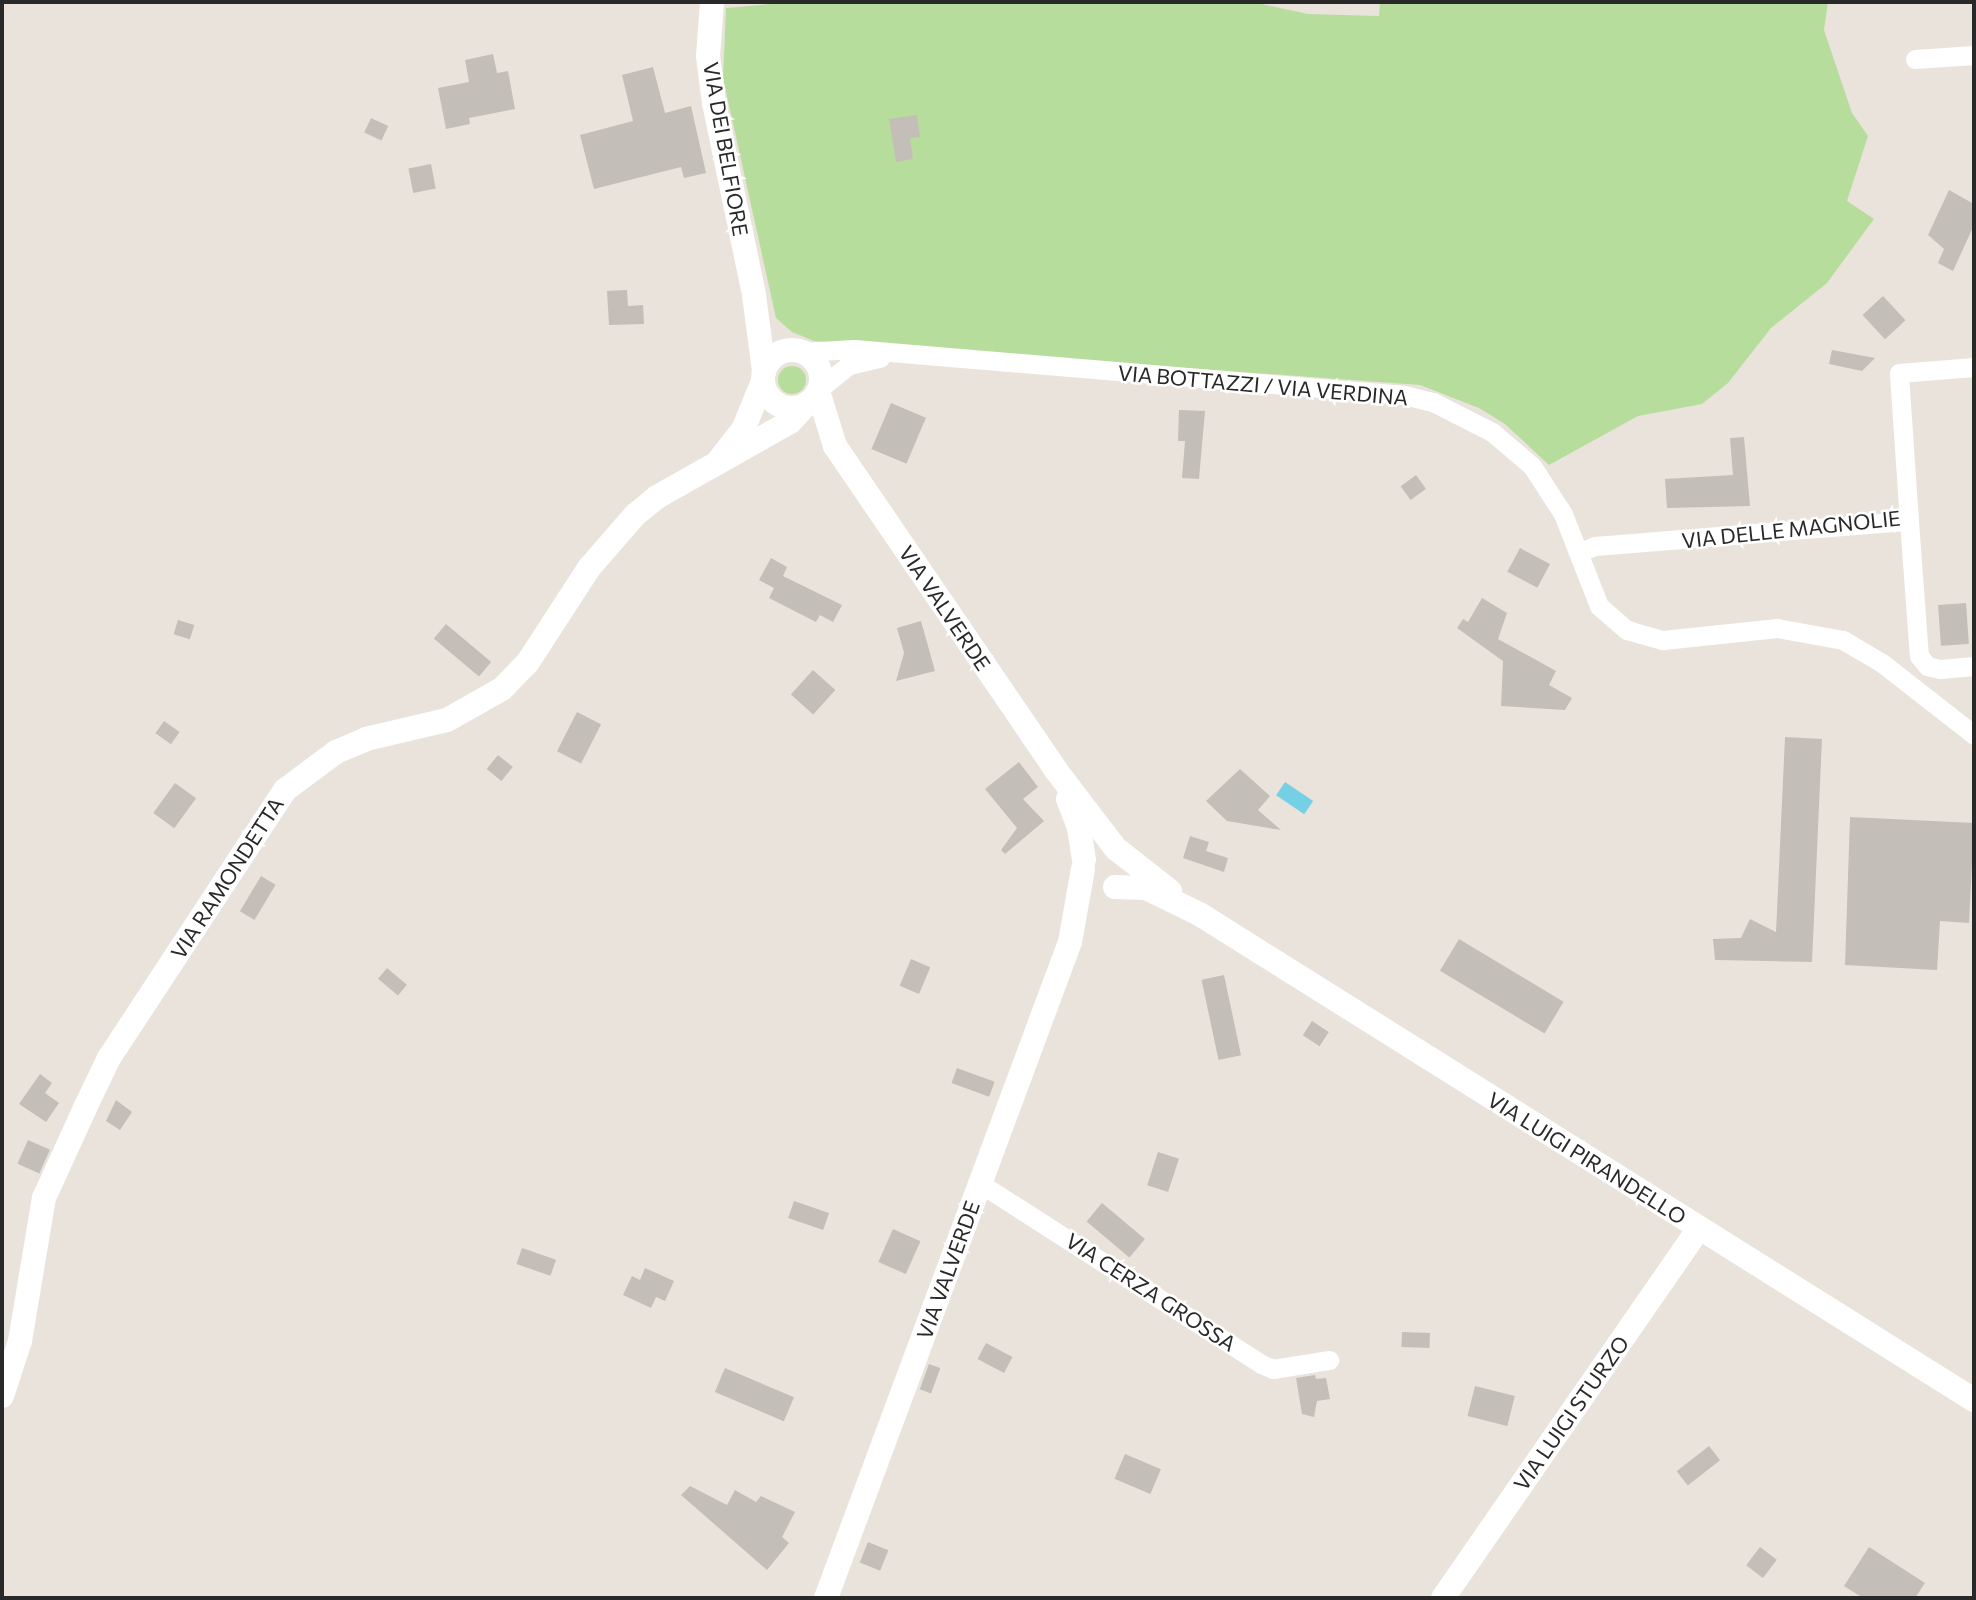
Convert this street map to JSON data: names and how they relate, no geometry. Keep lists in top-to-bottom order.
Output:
{
  "streets": {
    "street": [
      "VIA DEI BELFIORE",
      "VIA BOTTAZZI / VIA VERDINA",
      "VIA DELLE MAGNOLIE",
      "VIA VALVERDE",
      "VIA RAMONDETTA",
      "VIA LUIGI PIRANDELLO",
      "VIA CERZA GROSSA",
      "VIA LUIGI STURZO"
    ]
  },
  "crossings": [
    ["VIA BOTTAZZI / VIA VERDINA", "VIA DELLE MAGNOLIE"],
    ["VIA VALVERDE", "VIA RAMONDETTA"],
    ["VIA VALVERDE", "VIA CERZA GROSSA"],
    ["VIA LUIGI PIRANDELLO", "VIA LUIGI STURZO"]
  ]
}
